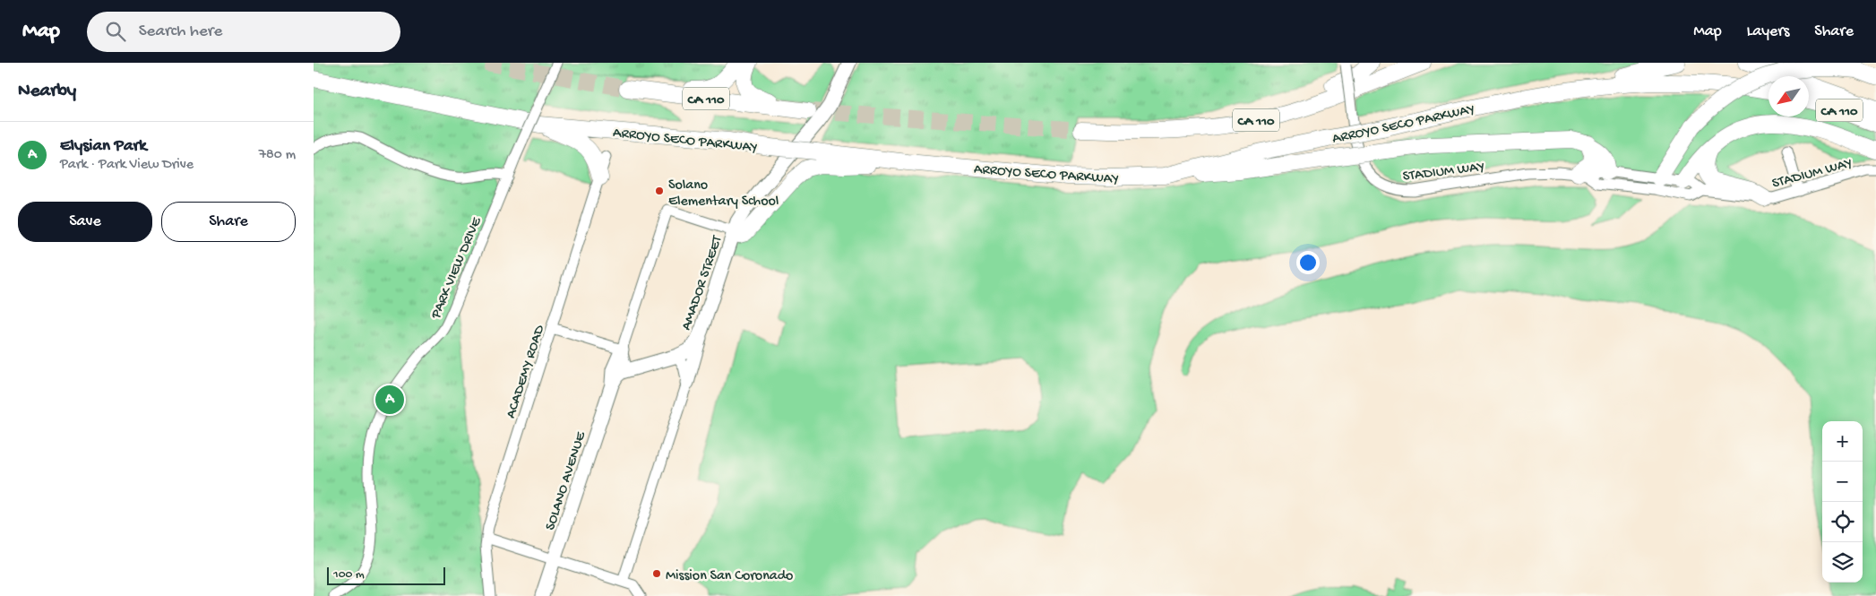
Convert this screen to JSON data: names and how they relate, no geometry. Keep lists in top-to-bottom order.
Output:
{
  "streets": {
    "highway": ["CA 110", "ARROYO SECO PARKWAY"],
    "main road": ["AMADOR STREET", "SOLANO AVENUE"],
    "street": ["STADIUM WAY", "PARK VIEW DRIVE", "ACADEMY ROAD"]
  },
  "places": ["Solano Elementary School", "Mission San Coronado"],
  "scale_bar": "100 m",
  "north": "bottom left",
  "page": {
    "header": "Map",
    "search": "Search here",
    "nav": ["Map", "Layers", "Share"],
    "heading": "Nearby",
    "list": [
      {
        "mark": "A",
        "name": "Elysian Park",
        "note": "Park · Park View Drive",
        "value": "780 m"
      }
    ],
    "buttons": ["Save", "Share"],
    "pins": "A",
    "map_buttons": ["+", "−"],
    "scale": "100 m"
  }
}
